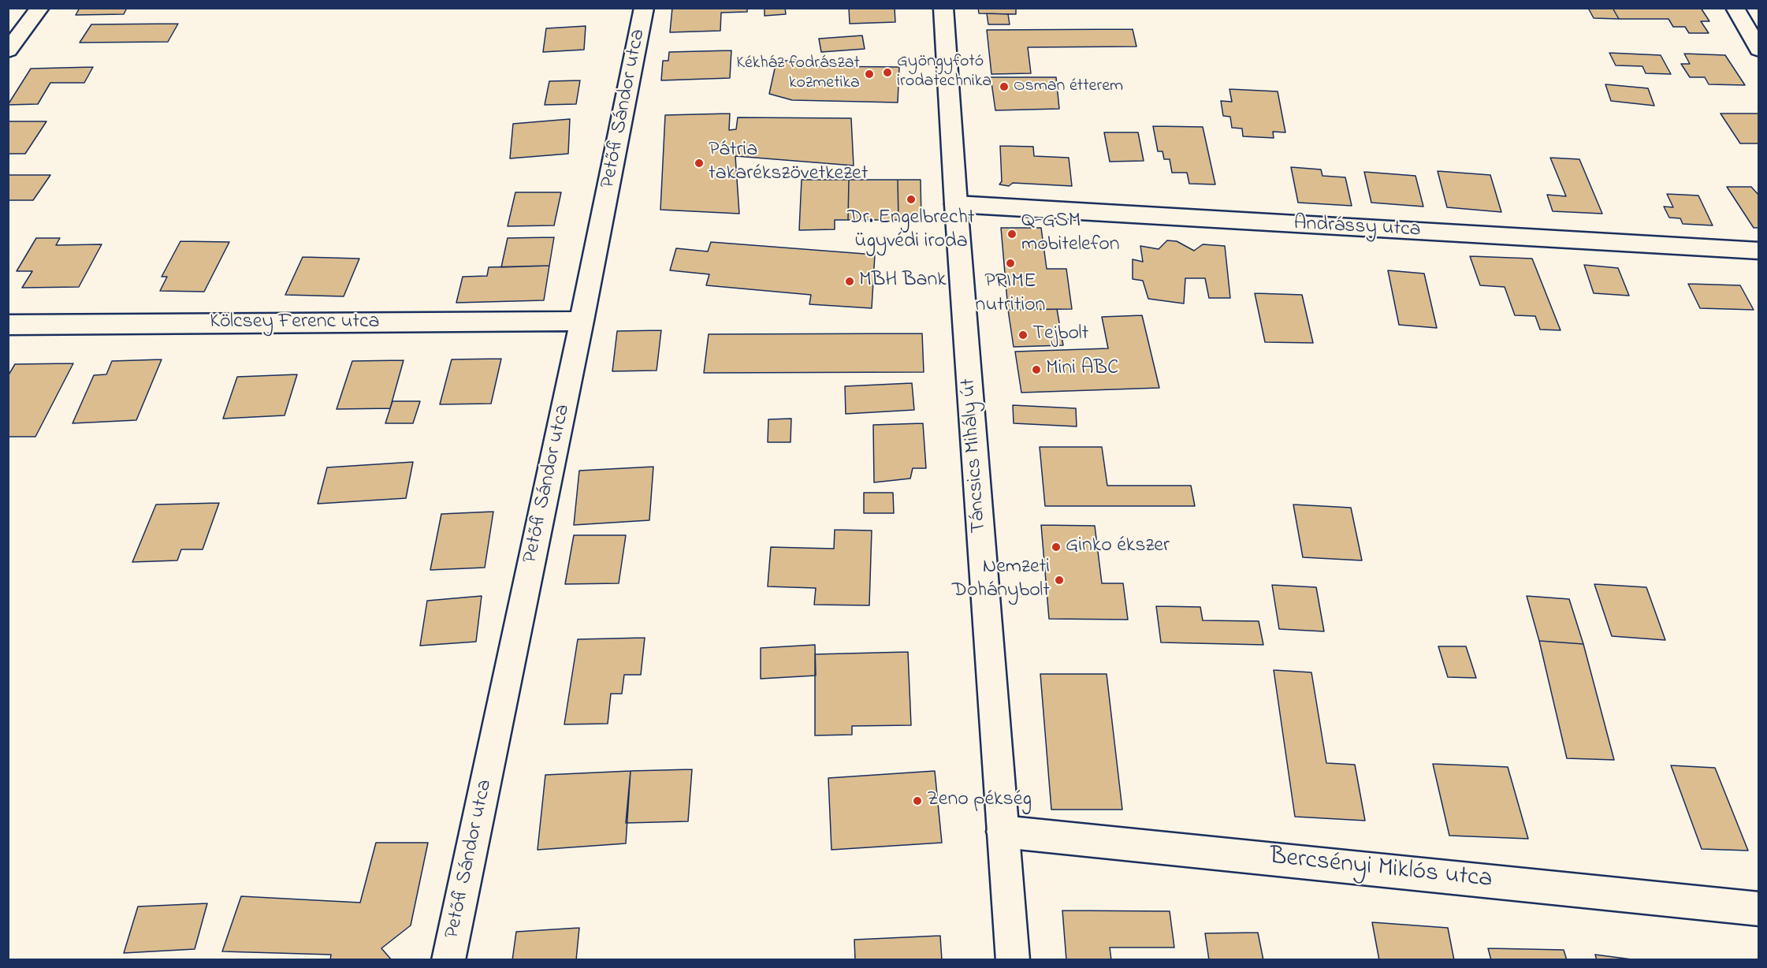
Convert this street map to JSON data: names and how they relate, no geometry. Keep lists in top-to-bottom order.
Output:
{
  "streets": {
    "street": [
      "Petőfi Sándor utca",
      "Andrássy utca",
      "Kölcsey Ferenc utca",
      "Táncsics Mihály út",
      "Bercsényi Miklós utca"
    ]
  },
  "crossings": [
    ["Petőfi Sándor utca", "Kölcsey Ferenc utca"],
    ["Andrássy utca", "Táncsics Mihály út"],
    ["Táncsics Mihály út", "Bercsényi Miklós utca"]
  ],
  "places": [
    "Gyöngyfotó irodatechnika",
    "Kékház fodrászat kozmetika",
    "Osman étterem",
    "Pátria takarékszövetkezet",
    "Dr. Engelbrecht ügyvédi iroda",
    "Q-GSM mobitelefon",
    "PRIME nutrition",
    "MBH Bank",
    "Tejbolt",
    "Mini ABC",
    "Ginko ékszer",
    "Nemzeti Dohánybolt",
    "Zeno pékség"
  ]
}
